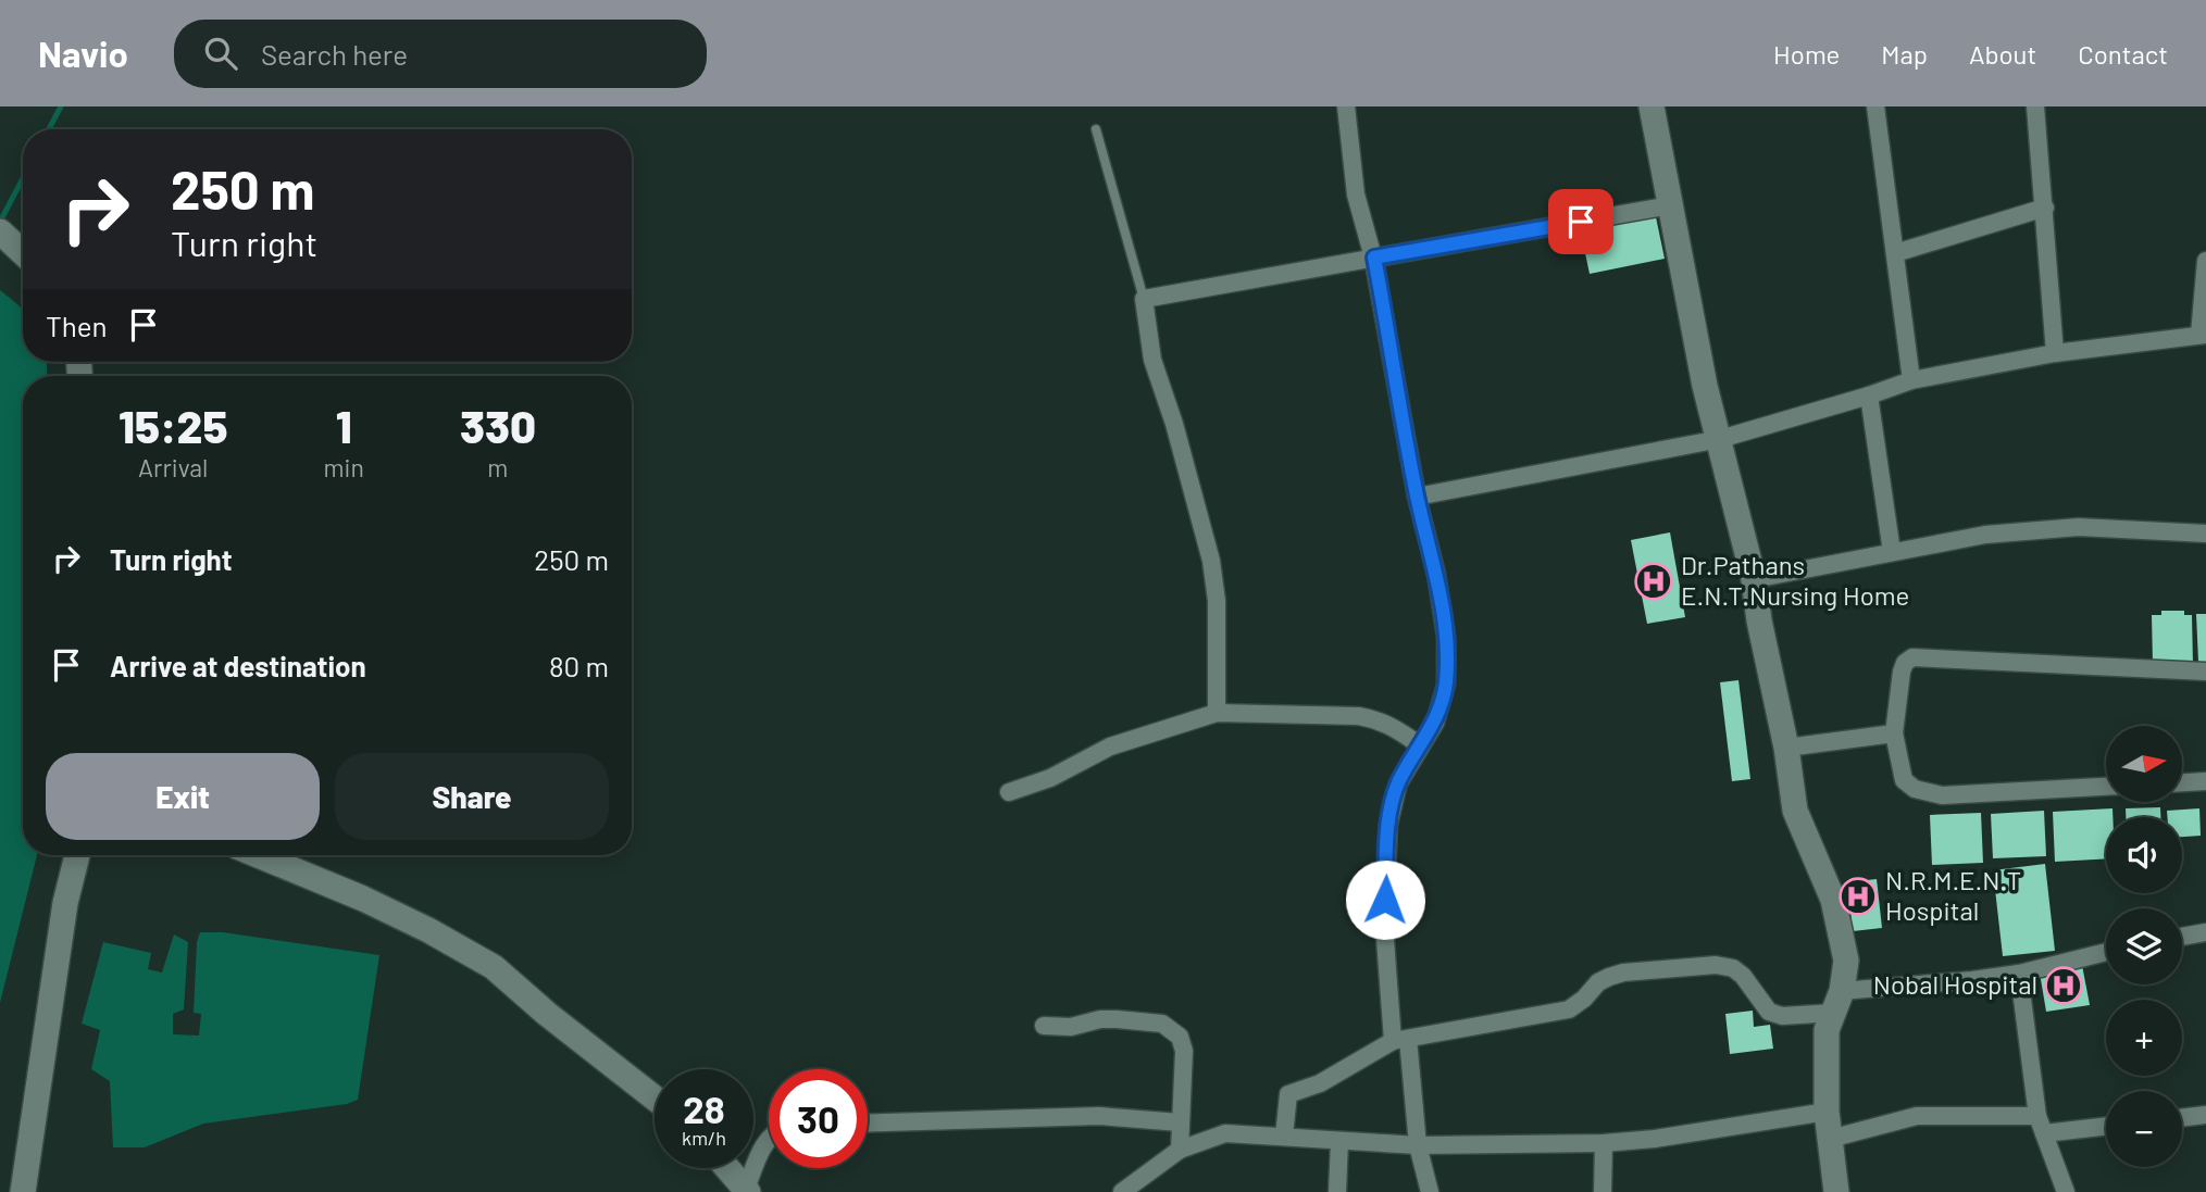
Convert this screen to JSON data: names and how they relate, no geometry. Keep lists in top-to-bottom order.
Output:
{
  "places": {
    "hospital": ["Dr.Pathans E.N.T.Nursing Home", "N.R.M.E.N.T Hospital", "Nobal Hospital"]
  },
  "north": "right",
  "page": {
    "header": "Navio",
    "search": "Search here",
    "nav": [
      "Home",
      "Map",
      "About",
      "Contact"
    ],
    "turn": ["250 m", "Turn right"],
    "then": "Then",
    "eta": [
      "15:25",
      "Arrival",
      "1",
      "min",
      "330",
      "m"
    ],
    "list": [
      {
        "name": "Turn right",
        "value": "250 m"
      },
      {
        "name": "Arrive at destination",
        "value": "80 m"
      }
    ],
    "map_buttons": ["+", "−"],
    "buttons": ["Exit", "Share"],
    "speed": "28 km/h",
    "limit": "30"
  }
}
